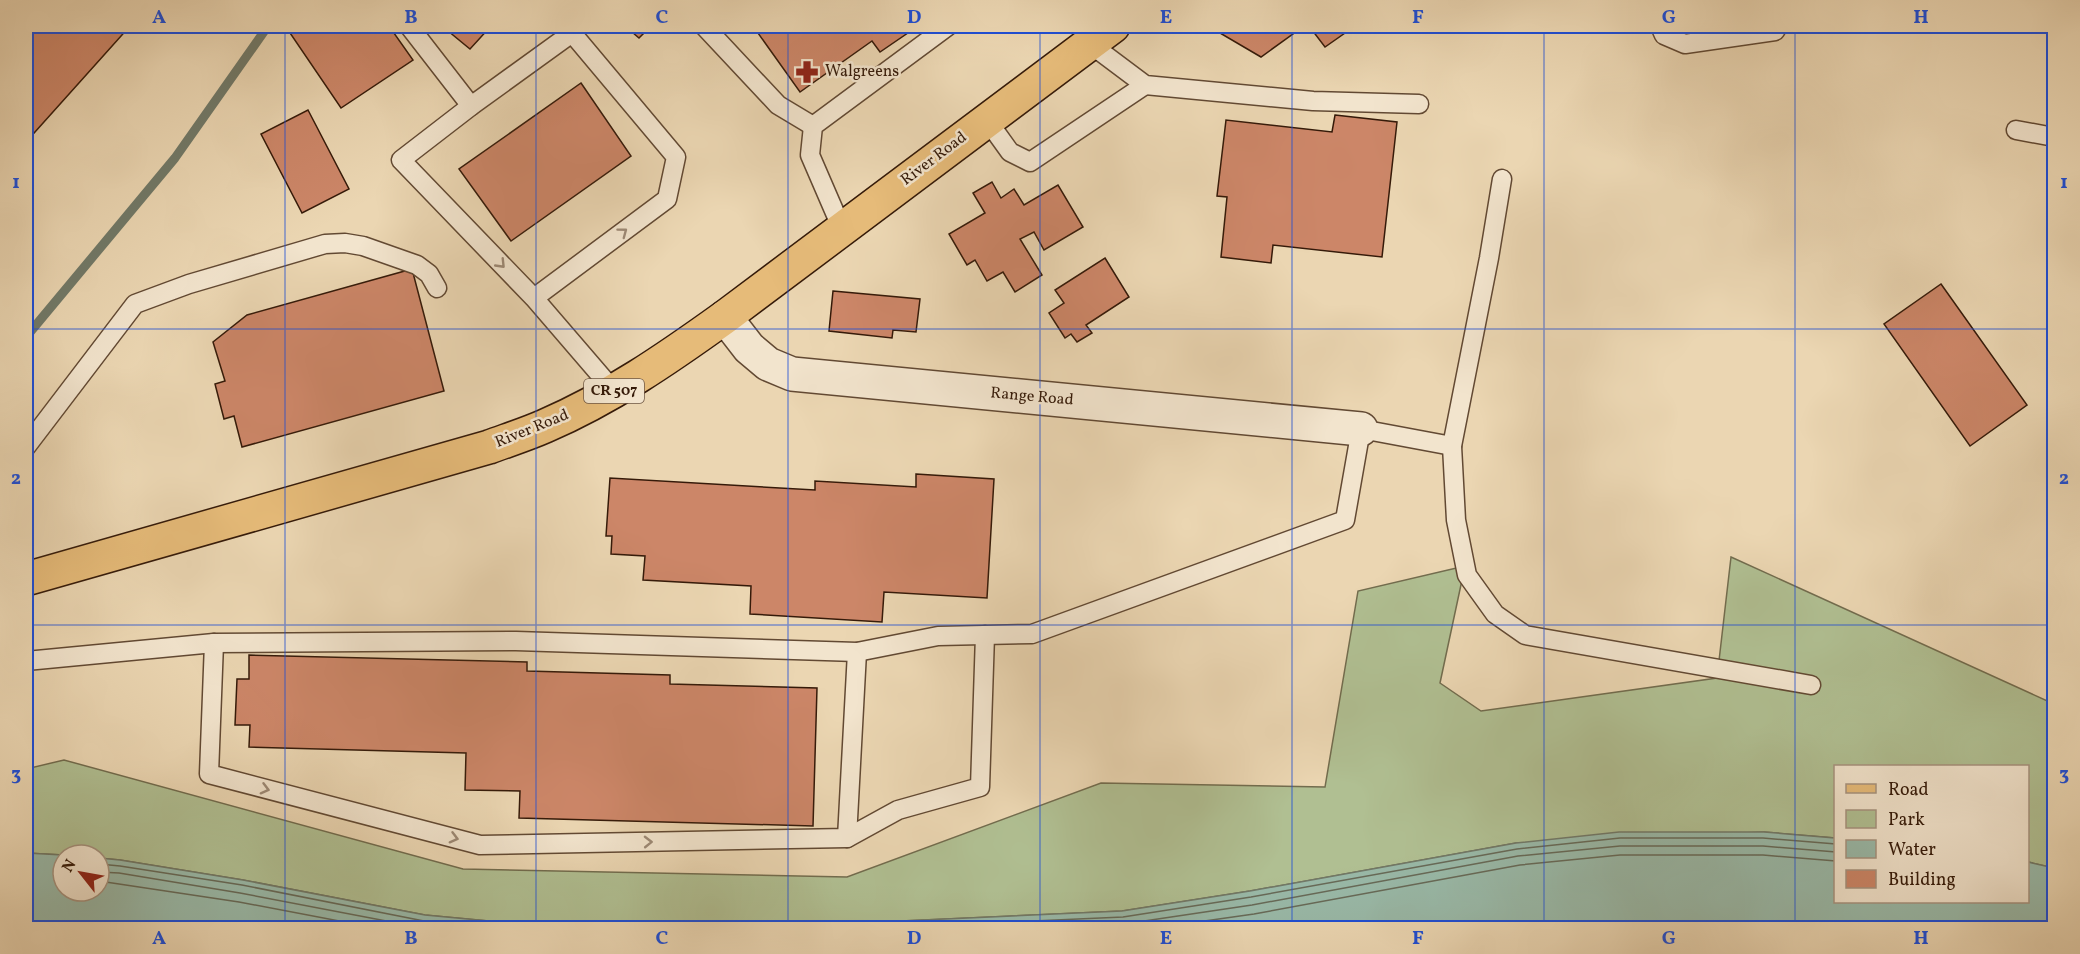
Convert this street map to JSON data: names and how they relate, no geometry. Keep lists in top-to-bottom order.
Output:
{
  "streets": {
    "main road": ["River Road", "CR 507"],
    "street": ["Range Road"]
  },
  "crossings": [
    ["River Road", "Range Road"]
  ],
  "places": {
    "pharmacy": ["Walgreens"]
  },
  "legend": [
    "Road",
    "Park",
    "Water",
    "Building"
  ],
  "north": "top left",
  "grid": {
    "columns": [
      "A",
      "B",
      "C",
      "D",
      "E",
      "F",
      "G",
      "H"
    ],
    "rows": ["1", "2", "3"]
  }
}
